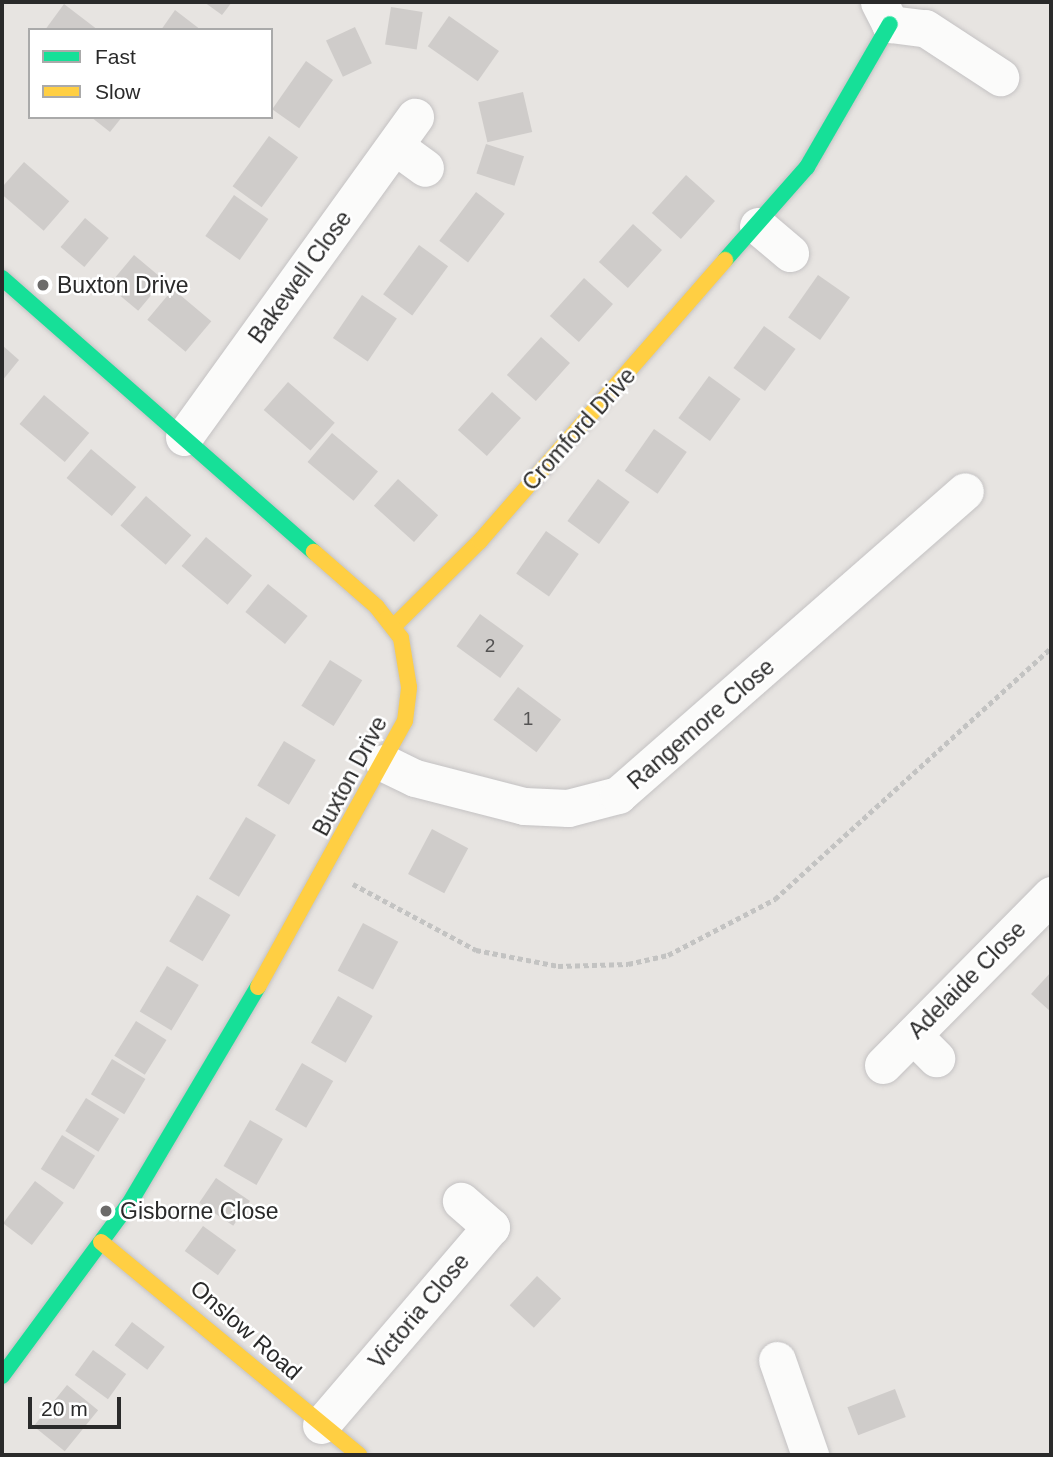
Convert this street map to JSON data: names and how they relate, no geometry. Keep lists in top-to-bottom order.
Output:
{
  "streets": {
    "street": [
      "Bakewell Close",
      "Cromford Drive",
      "Rangemore Close",
      "Buxton Drive",
      "Adelaide Close",
      "Victoria Close",
      "Onslow Road"
    ]
  },
  "crossings": [
    ["Bakewell Close", "Buxton Drive"],
    ["Cromford Drive", "Buxton Drive"],
    ["Rangemore Close", "Buxton Drive"],
    ["Buxton Drive", "Onslow Road"],
    ["Victoria Close", "Onslow Road"]
  ],
  "places": ["Buxton Drive", "Gisborne Close"],
  "house_numbers": ["2", "1"],
  "legend": ["Fast", "Slow"],
  "scale_bar": "20 m"
}
